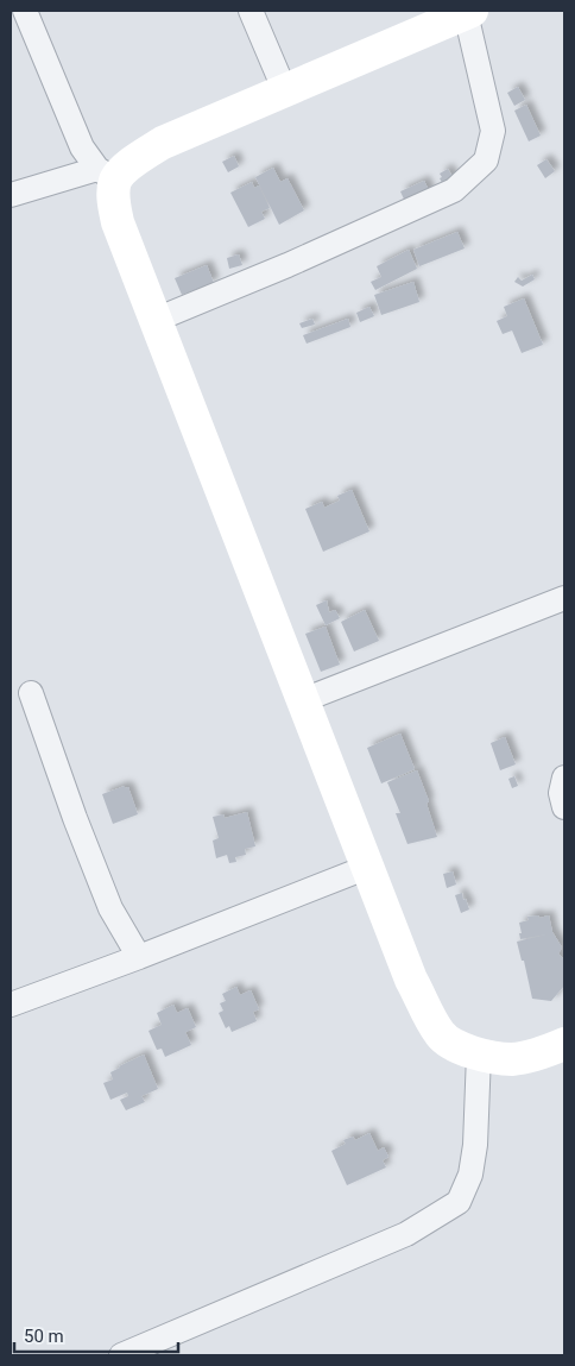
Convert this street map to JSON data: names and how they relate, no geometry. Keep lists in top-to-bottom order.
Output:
{
  "scale_bar": "50 m"
}
